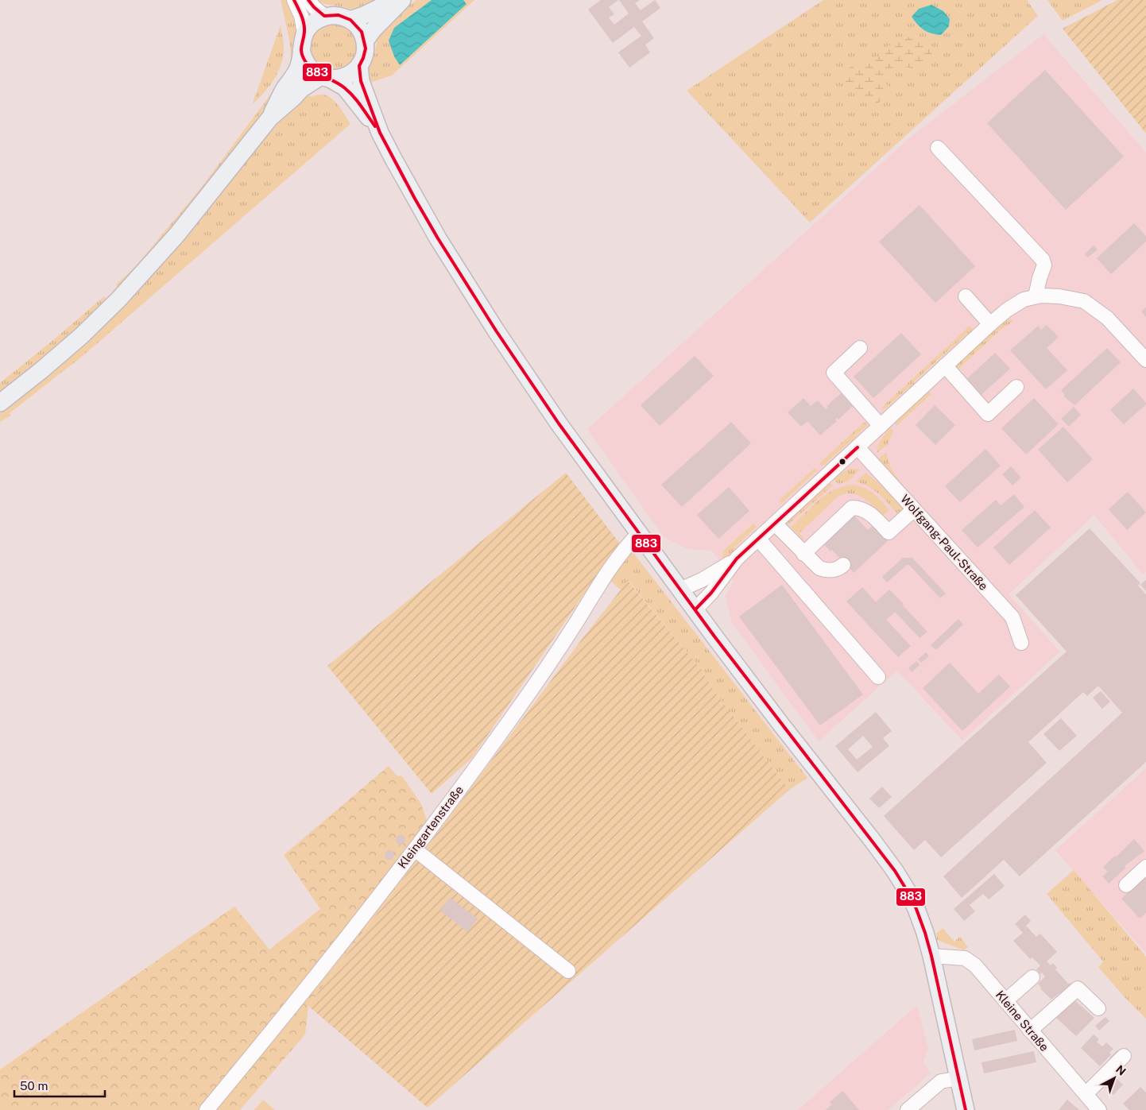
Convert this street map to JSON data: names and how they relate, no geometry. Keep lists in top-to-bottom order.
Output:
{
  "streets": {
    "street": ["Wolfgang-Paul-Straße", "Kleingartenstraße", "Kleine Straße"]
  },
  "lines": ["transit line 883"],
  "scale_bar": "50 m",
  "north": "top right"
}
